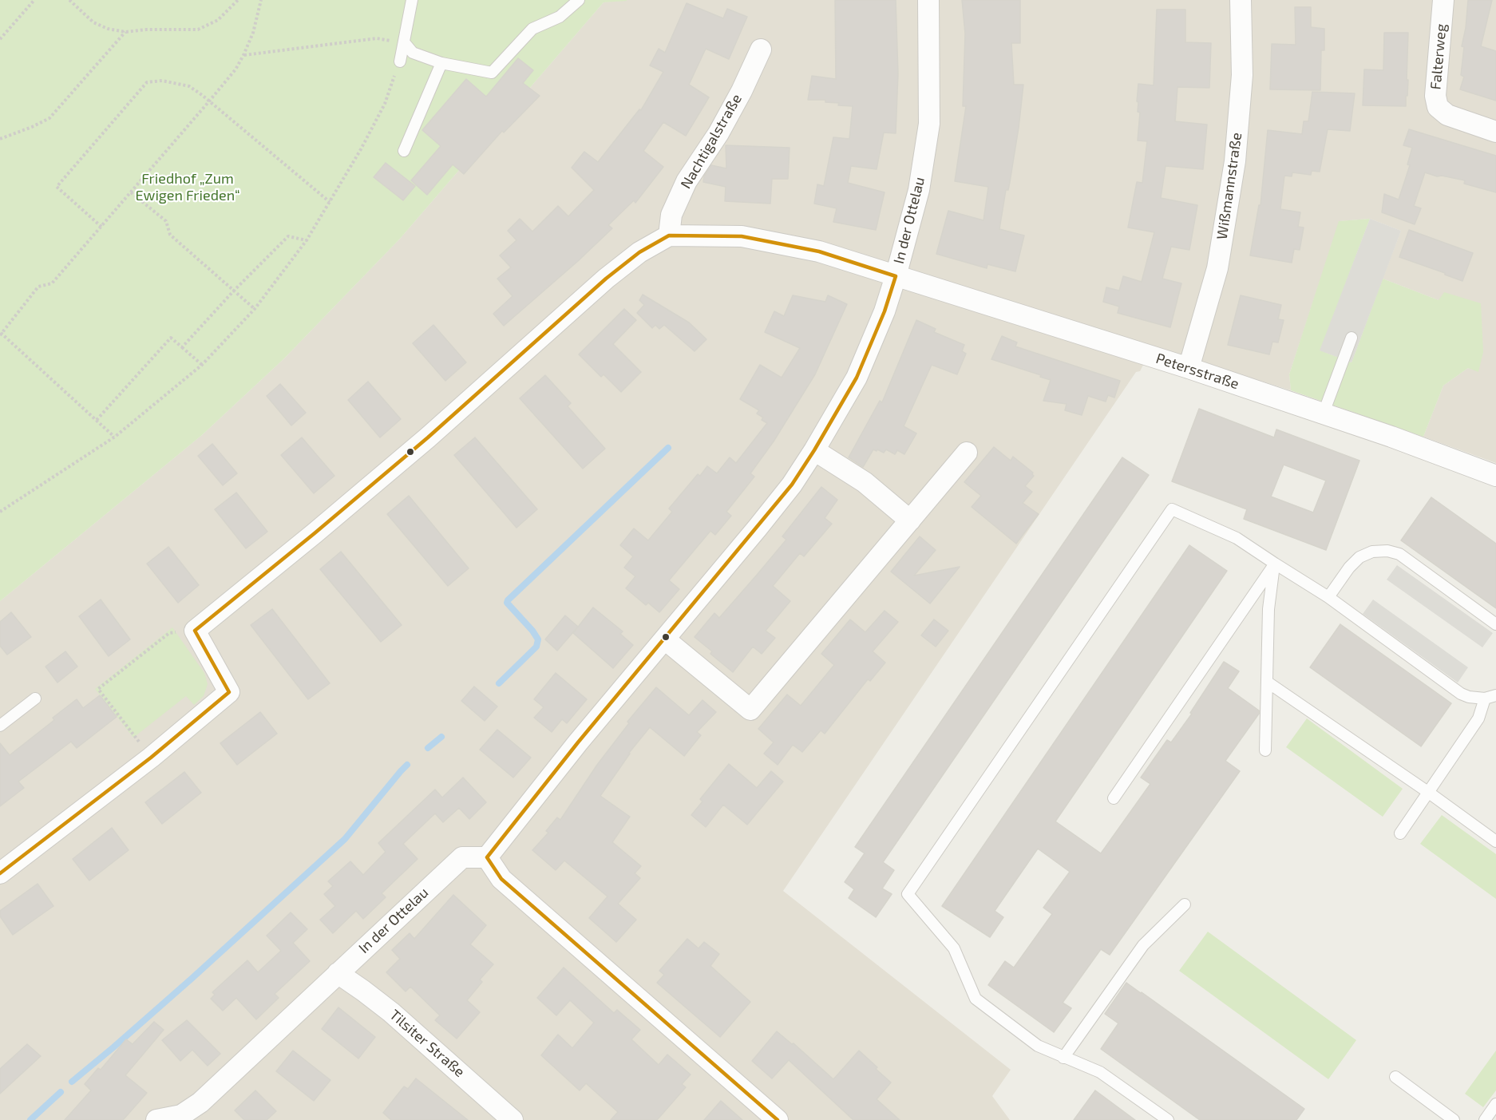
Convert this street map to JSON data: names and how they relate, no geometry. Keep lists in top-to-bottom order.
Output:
{
  "streets": {
    "street": [
      "Falterweg",
      "Nachtigalstraße",
      "Wißmannstraße",
      "In der Ottelau",
      "Petersstraße",
      "Tilsiter Straße"
    ]
  },
  "crossings": [
    ["Wißmannstraße", "Petersstraße"],
    ["In der Ottelau", "Petersstraße"],
    ["In der Ottelau", "Tilsiter Straße"]
  ],
  "parks": ["Friedhof „Zum Ewigen Frieden“"]
}
